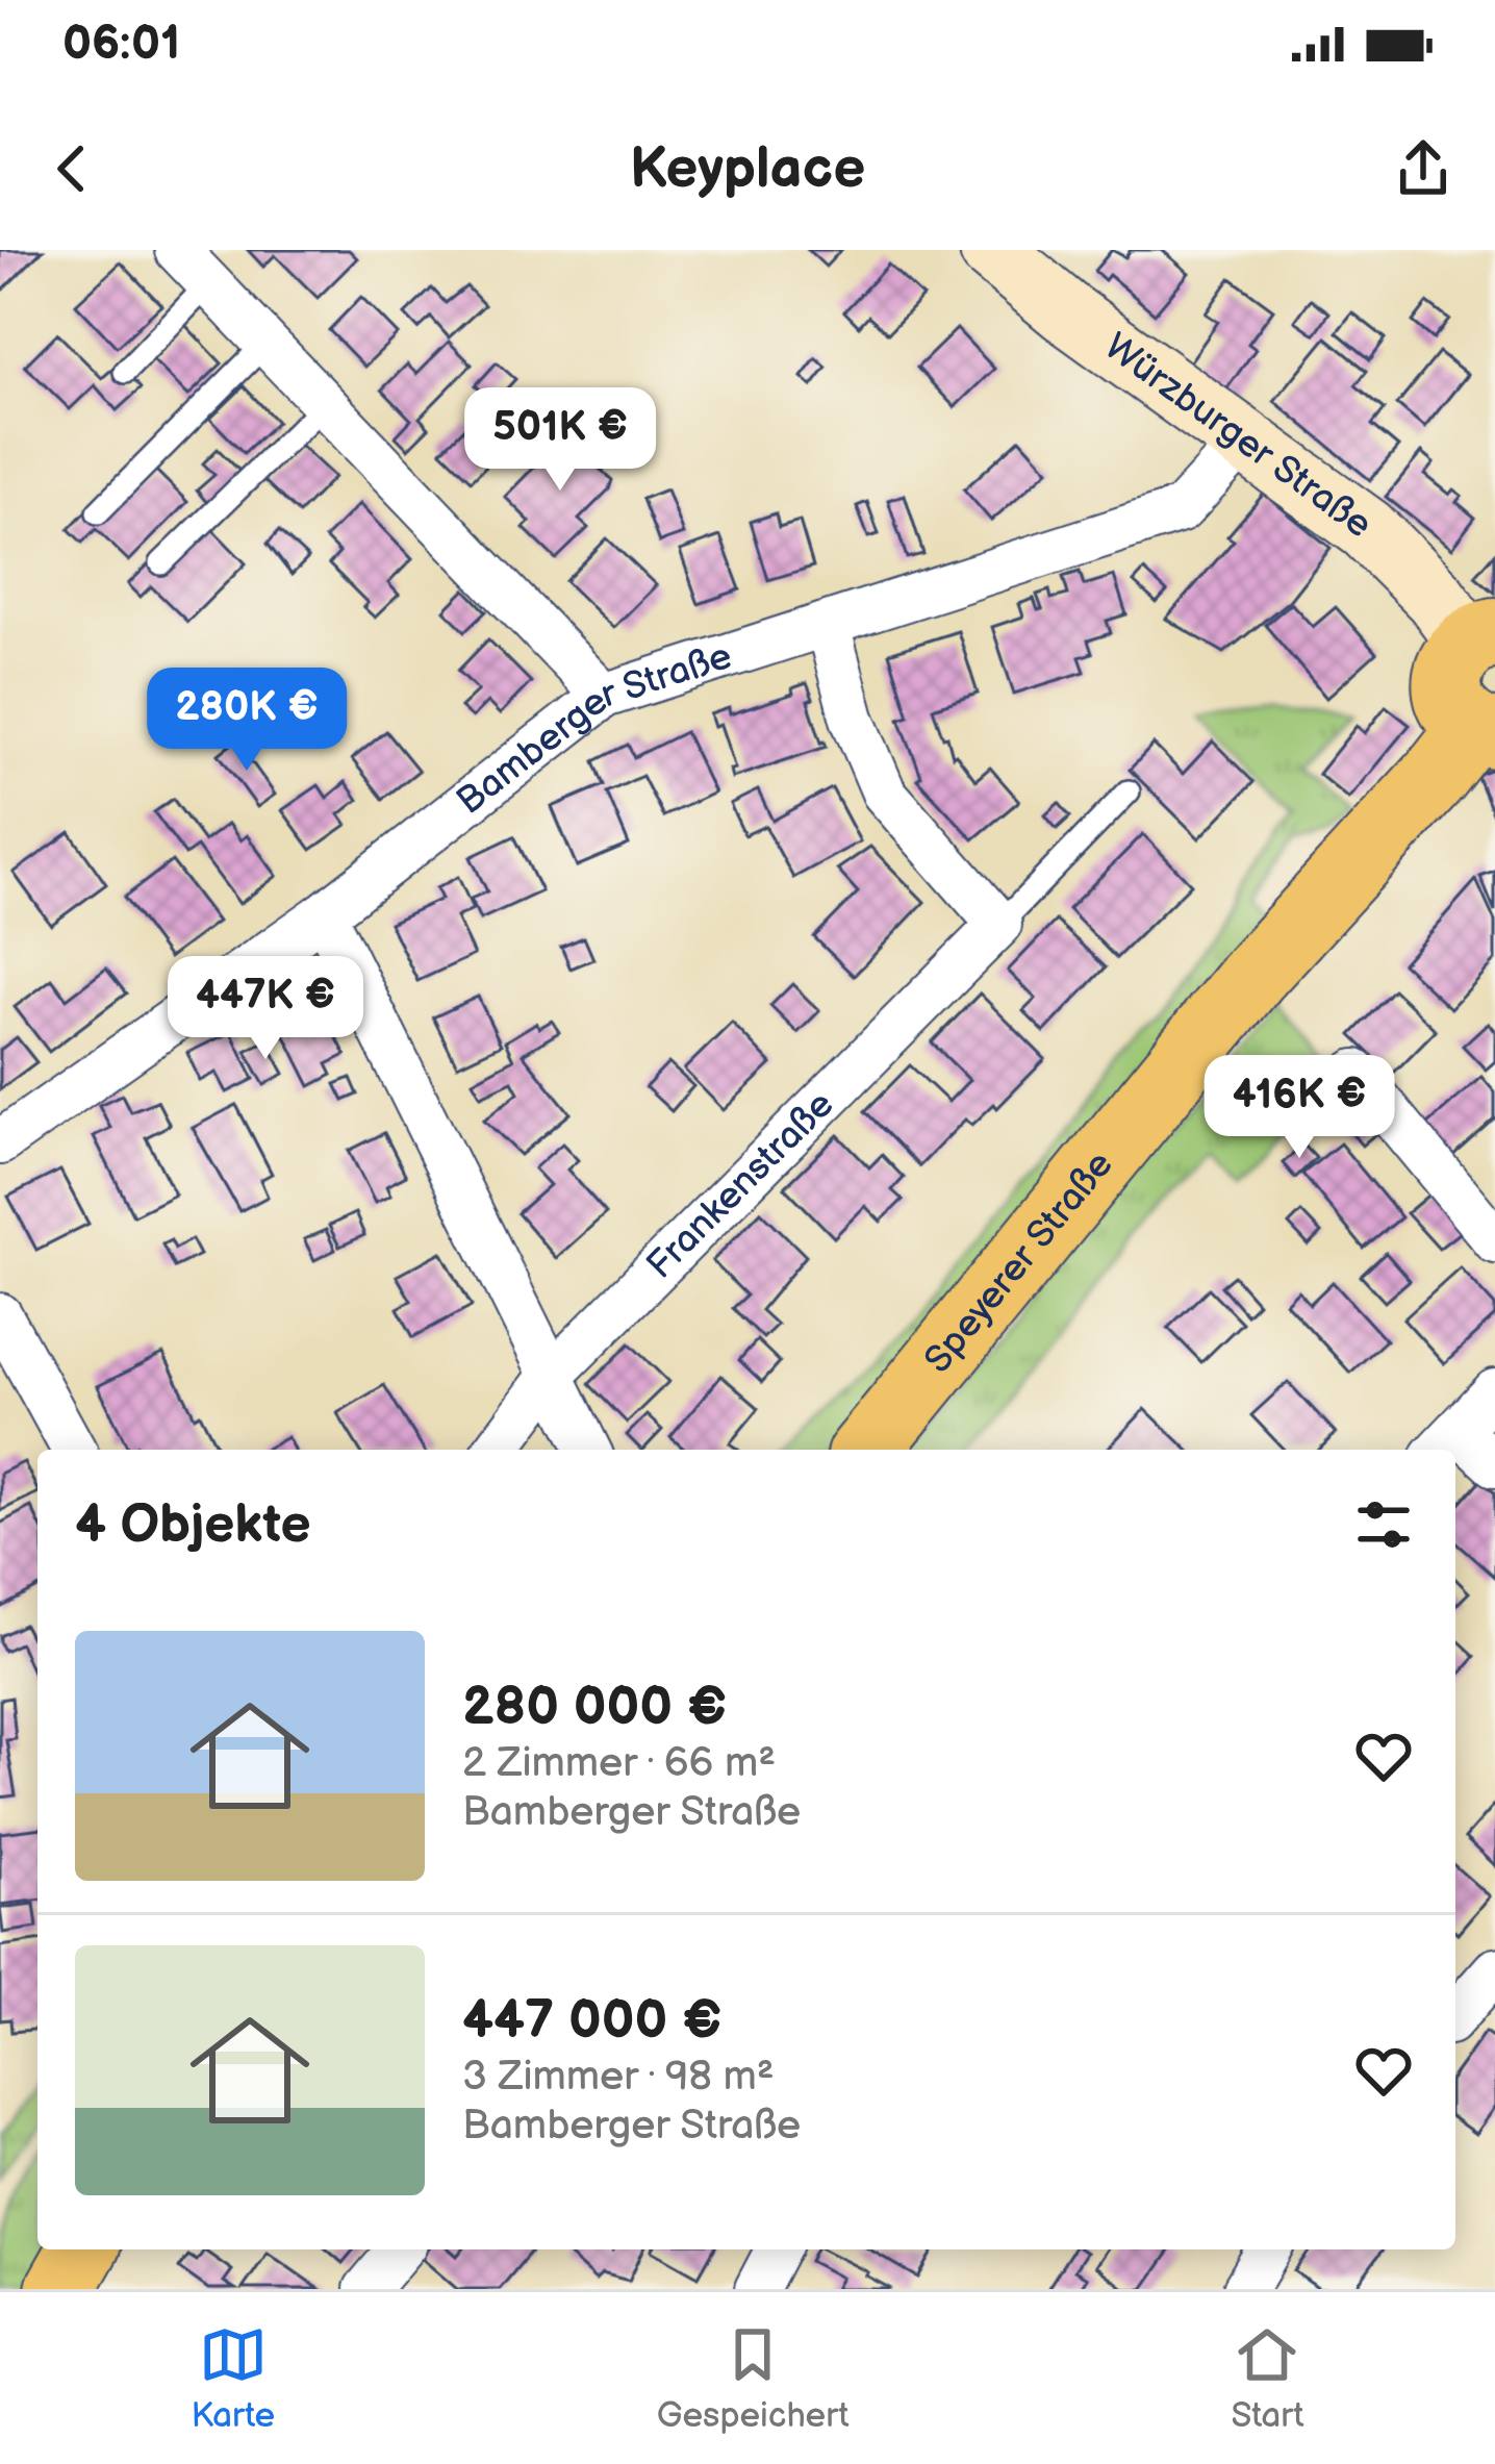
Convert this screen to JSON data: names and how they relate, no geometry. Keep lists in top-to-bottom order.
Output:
{
  "streets": {
    "main road": ["Würzburger Straße", "Speyerer Straße"],
    "street": ["Bamberger Straße", "Frankenstraße"]
  },
  "crossings": [
    ["Würzburger Straße", "Bamberger Straße"],
    ["Würzburger Straße", "Speyerer Straße"]
  ],
  "page": {
    "status": "06:01",
    "header": "Keyplace",
    "price": [
      "501K €",
      "280K €",
      "447K €",
      "416K €"
    ],
    "heading": "4 Objekte",
    "list": [
      {
        "name": "280 000 €",
        "note": "2 Zimmer · 66 m² · Bamberger Straße"
      },
      {
        "name": "447 000 €",
        "note": "3 Zimmer · 98 m² · Bamberger Straße"
      }
    ],
    "tabs": ["Karte", "Gespeichert", "Start"]
  }
}
